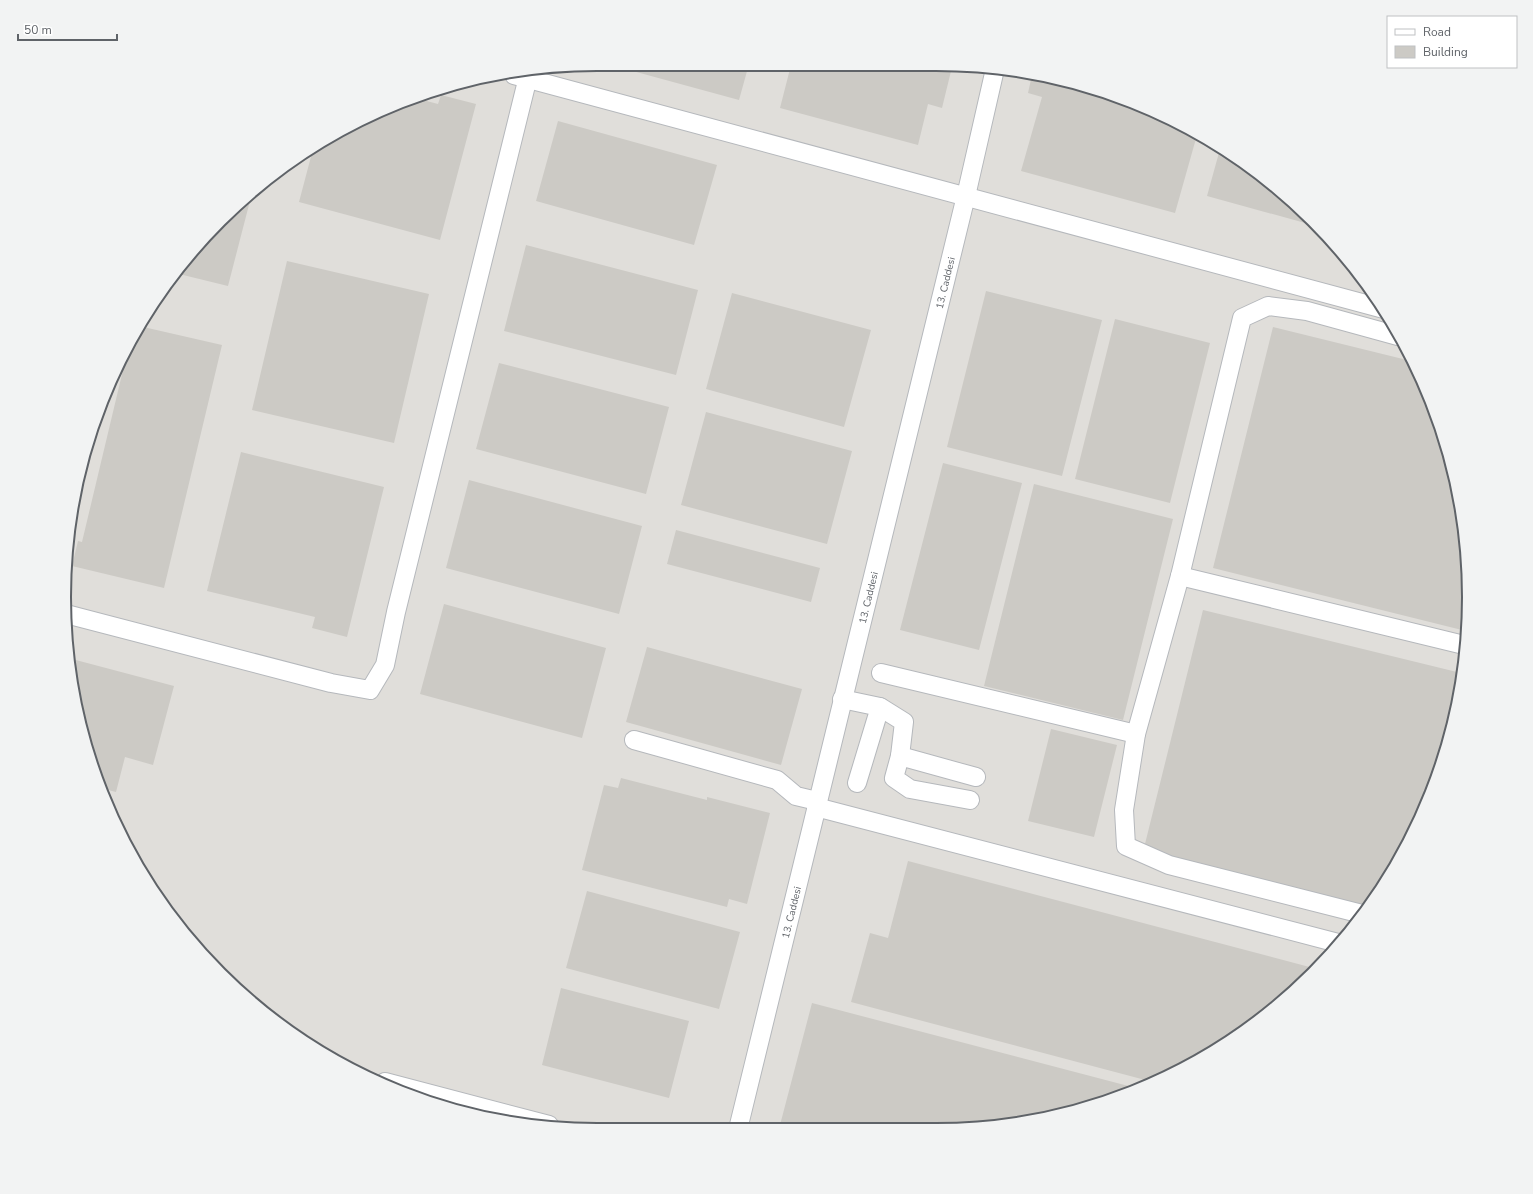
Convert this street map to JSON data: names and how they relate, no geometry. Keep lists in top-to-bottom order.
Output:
{
  "streets": {
    "street": ["13. Caddesi"]
  },
  "legend": ["Road", "Building"],
  "scale_bar": "50 m"
}
